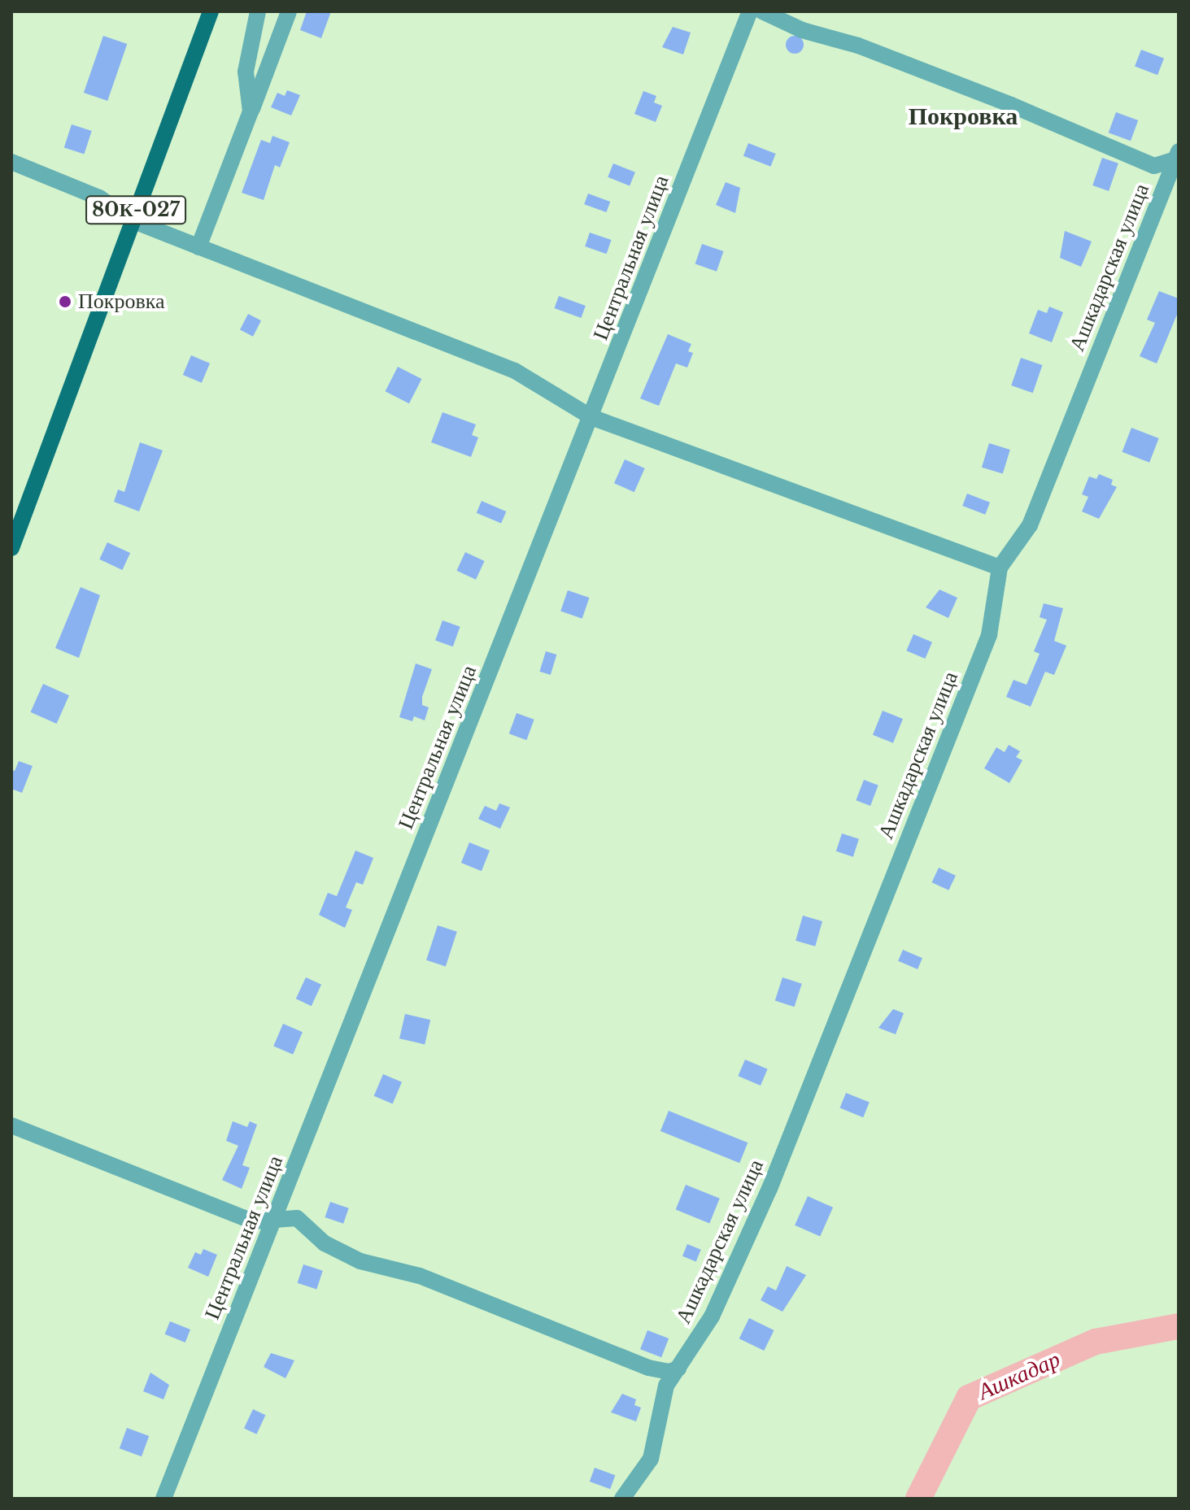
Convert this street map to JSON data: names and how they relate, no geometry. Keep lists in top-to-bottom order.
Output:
{
  "streets": {
    "main road": ["80К-027"],
    "street": ["Центральная улица", "Ашкадарская улица"]
  },
  "districts": ["Покровка"],
  "water": ["Ашкадар"],
  "places": ["Покровка"]
}
